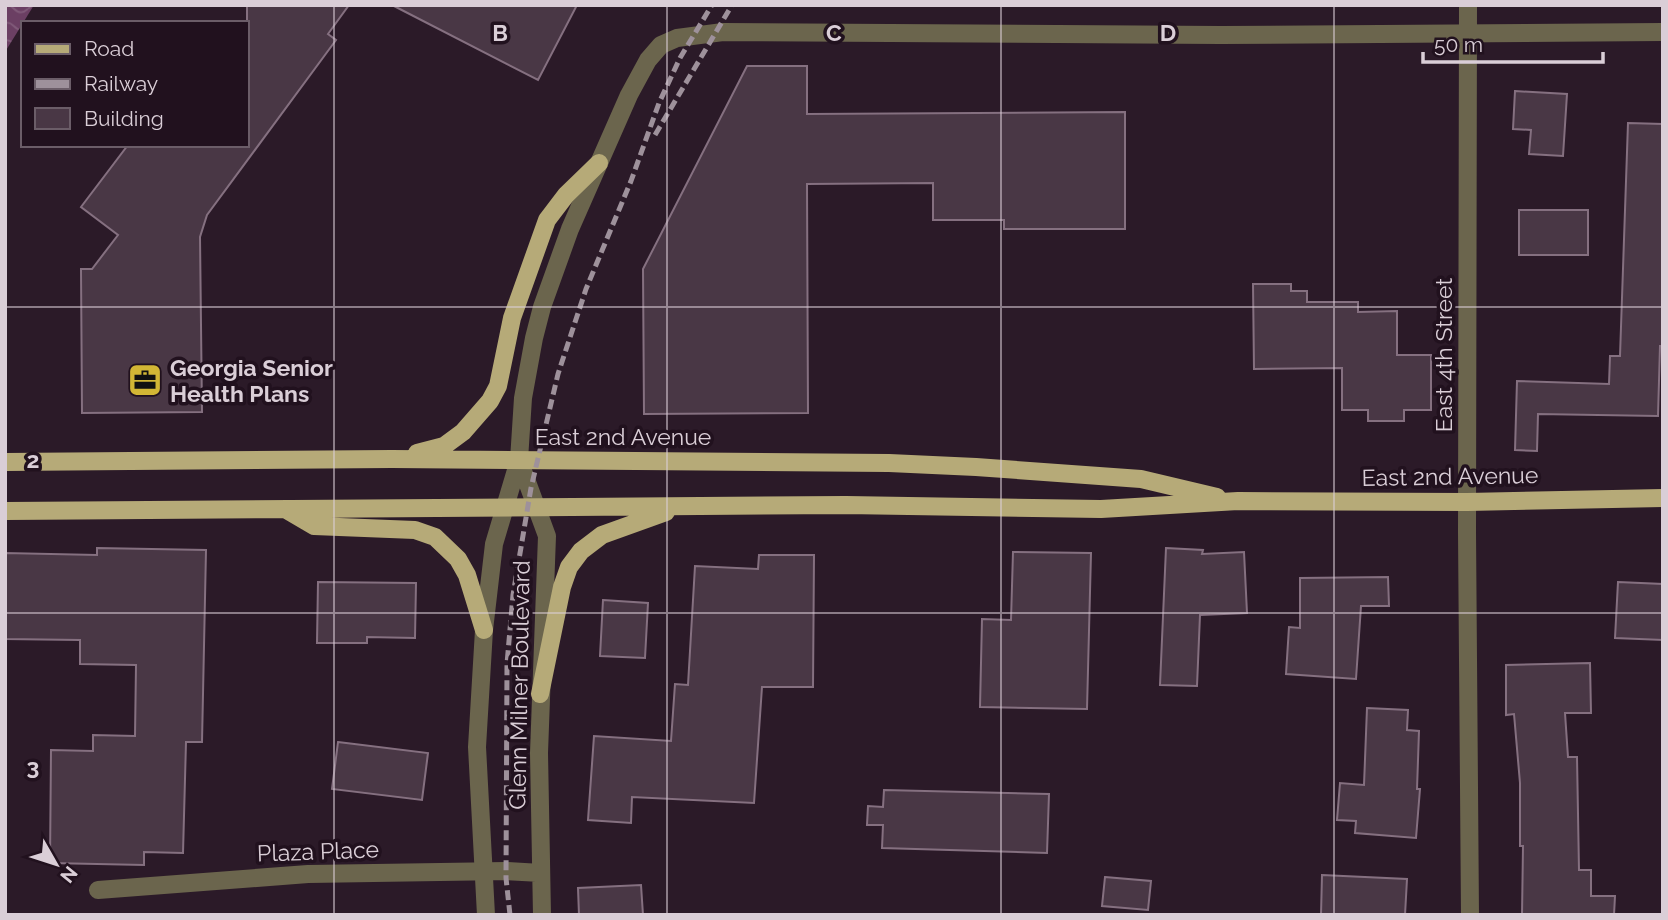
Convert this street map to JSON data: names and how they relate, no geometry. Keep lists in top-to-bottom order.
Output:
{
  "streets": {
    "main road": ["East 2nd Avenue"],
    "street": ["East 4th Street", "Glenn Milner Boulevard", "Plaza Place"]
  },
  "crossings": [
    ["East 4th Street", "East 2nd Avenue"],
    ["East 4th Street", "Glenn Milner Boulevard"],
    ["East 2nd Avenue", "Glenn Milner Boulevard"],
    ["Glenn Milner Boulevard", "Plaza Place"]
  ],
  "places": {
    "office": ["Georgia Senior Health Plans"]
  },
  "legend": ["Road", "Railway", "Building"],
  "scale_bar": "50 m",
  "north": "bottom right",
  "grid": {
    "columns": ["B", "C", "D"],
    "rows": ["2", "3"]
  }
}
